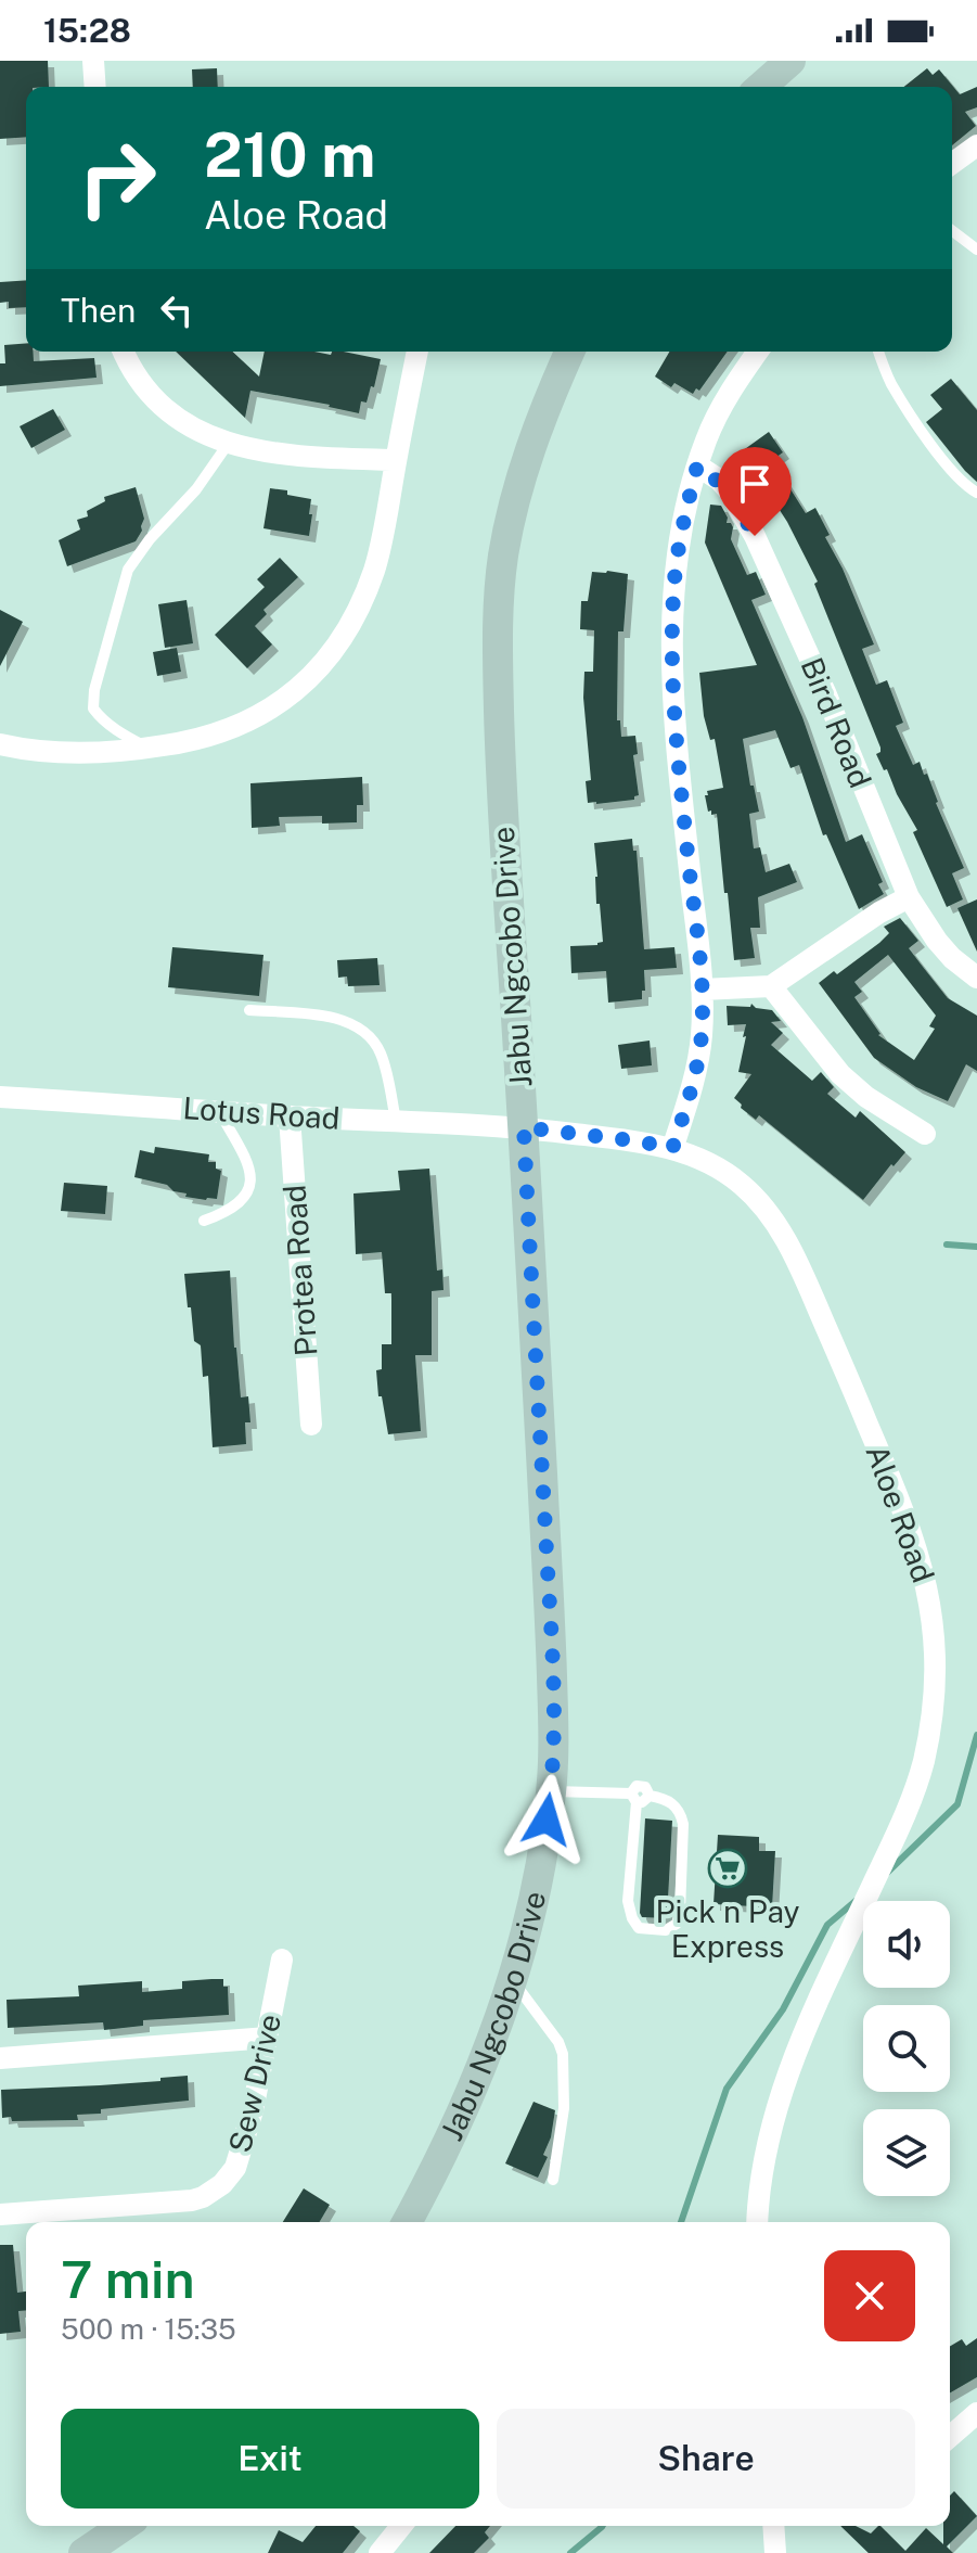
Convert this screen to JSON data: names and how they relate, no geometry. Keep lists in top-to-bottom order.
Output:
{
  "streets": {
    "main road": ["Jabu Ngcobo Drive"],
    "street": [
      "Bird Road",
      "Lotus Road",
      "Protea Road",
      "Aloe Road",
      "Sew Drive"
    ]
  },
  "crossings": [
    ["Jabu Ngcobo Drive", "Lotus Road"],
    ["Jabu Ngcobo Drive", "Aloe Road"],
    ["Lotus Road", "Protea Road"],
    ["Lotus Road", "Aloe Road"]
  ],
  "places": {
    "supermarket": ["Pick n Pay Express"]
  },
  "page": {
    "status": "15:28",
    "turn": ["210 m", "Aloe Road"],
    "then": "Then",
    "heading": ["7 min", "500 m · 15:35"],
    "buttons": ["Exit", "Share"]
  }
}
